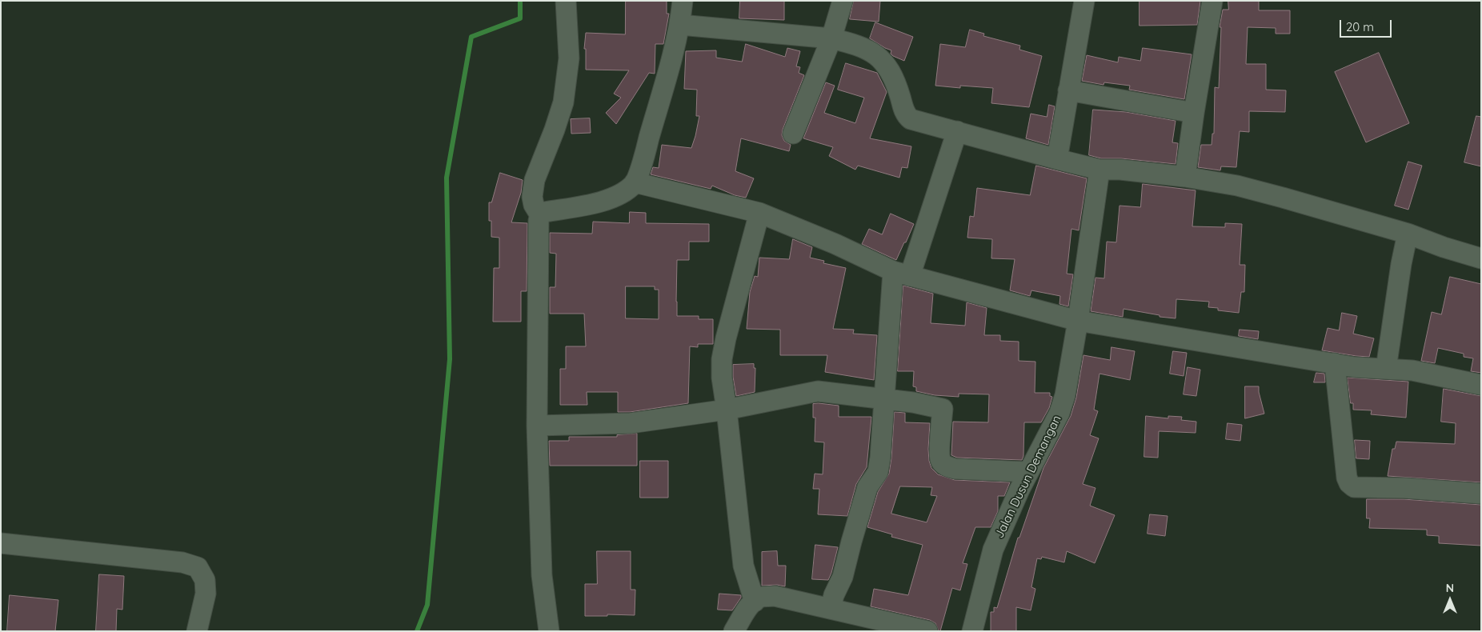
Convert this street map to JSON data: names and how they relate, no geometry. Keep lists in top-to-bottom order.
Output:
{
  "streets": {
    "street": ["Jalan Dusun Demangan"]
  },
  "scale_bar": "20 m",
  "north": "top"
}
